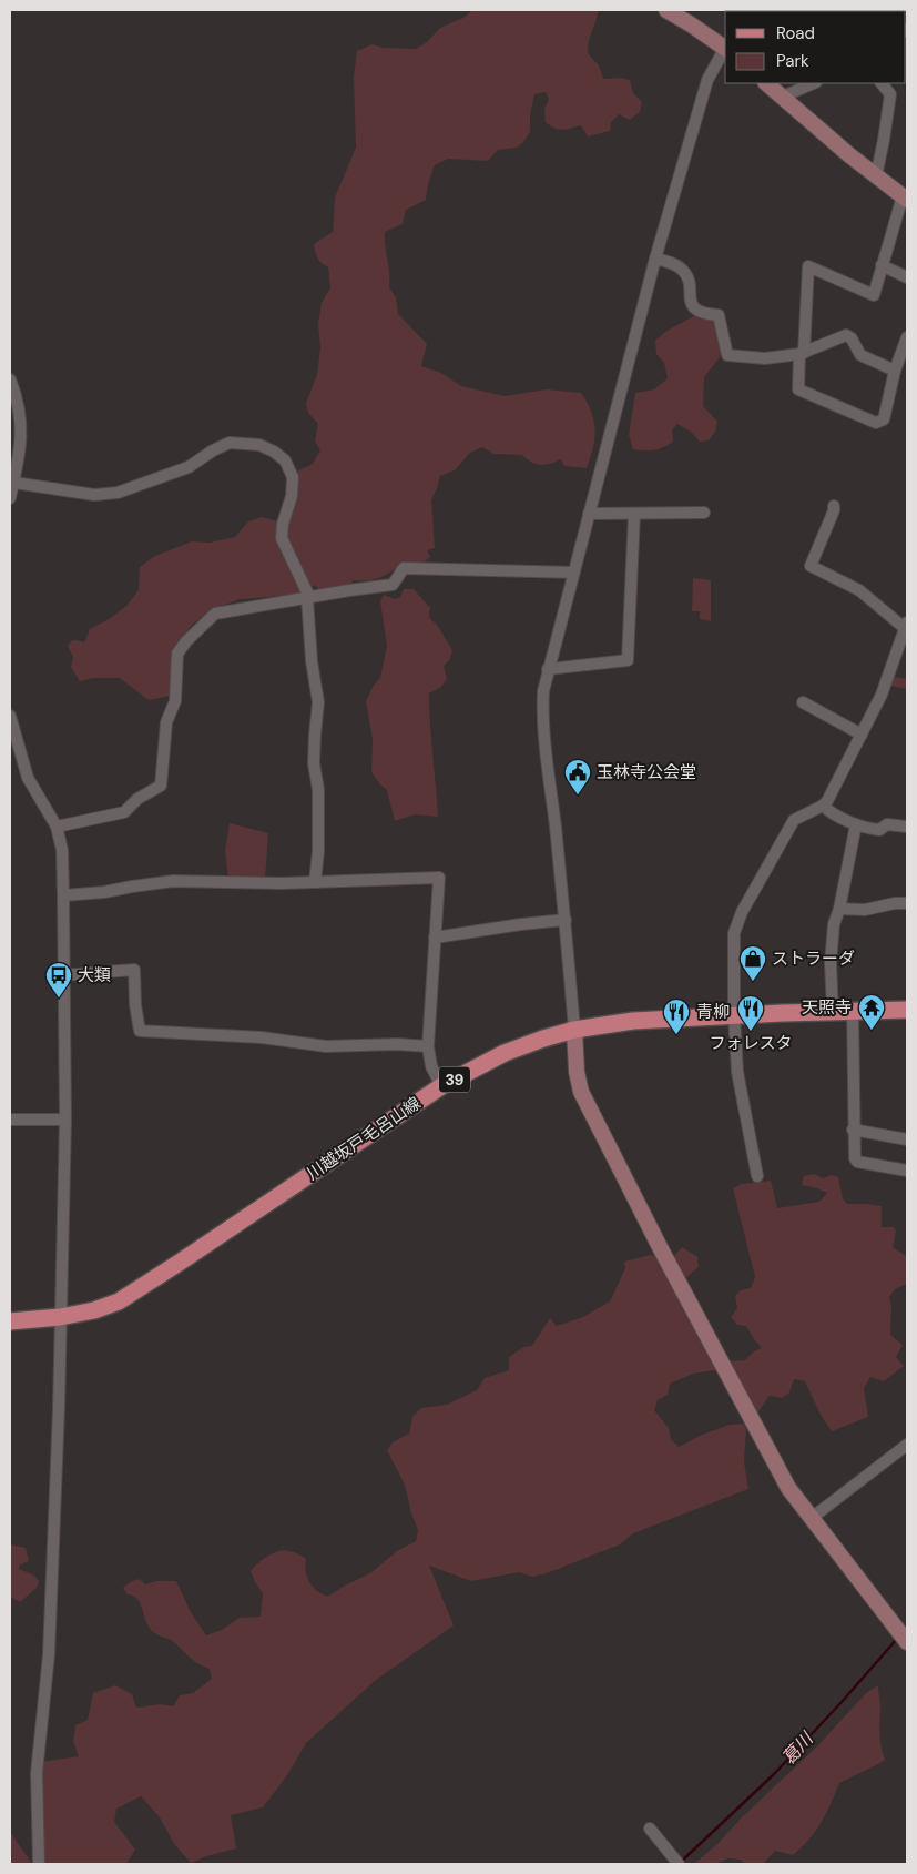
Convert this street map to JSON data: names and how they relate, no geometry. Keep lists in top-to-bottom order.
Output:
{
  "streets": {
    "main road": ["39", "川越坂戸毛呂山線"]
  },
  "water": ["葛川"],
  "places": {
    "public building": ["玉林寺公会堂"],
    "shop": ["ストラーダ"],
    "bus stop": ["大類"],
    "temple": ["天照寺"],
    "restaurant": ["フォレスタ", "青柳"]
  },
  "legend": ["Road", "Park"]
}
